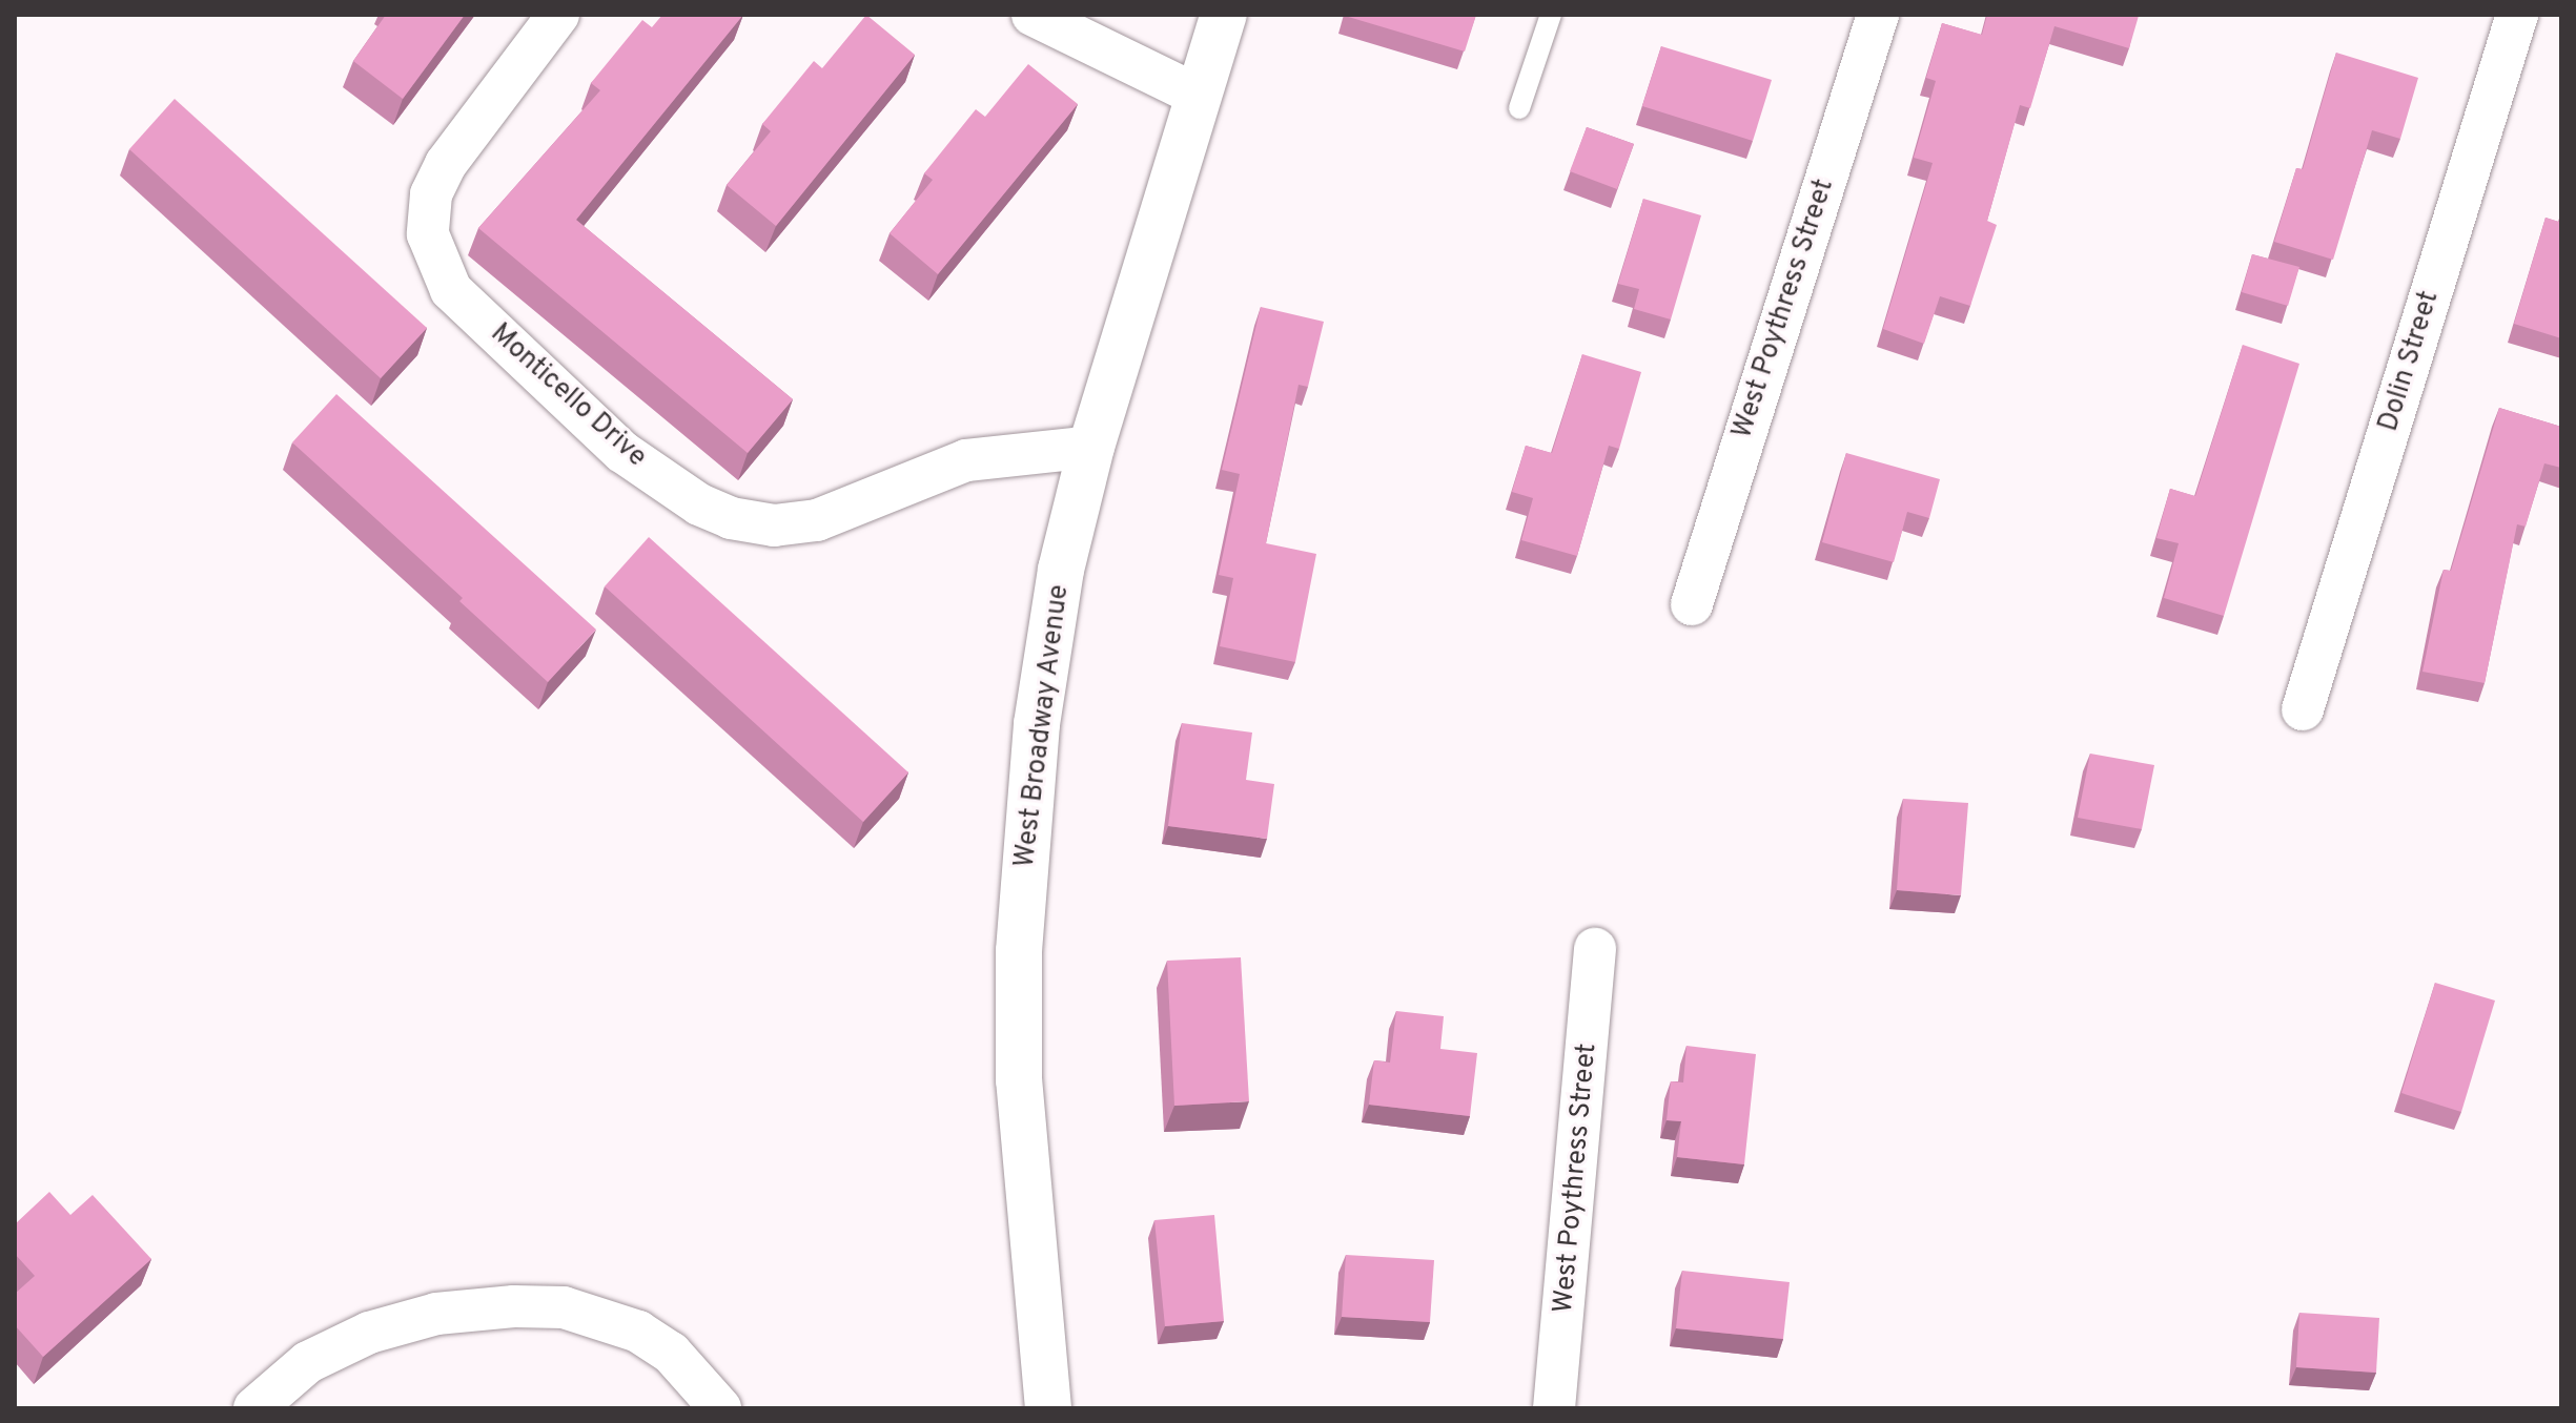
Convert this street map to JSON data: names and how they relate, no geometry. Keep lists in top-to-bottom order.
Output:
{
  "streets": {
    "main road": ["West Broadway Avenue"],
    "street": ["West Poythress Street", "Dolin Street", "Monticello Drive"]
  },
  "crossings": [
    ["Monticello Drive", "West Broadway Avenue"]
  ]
}
